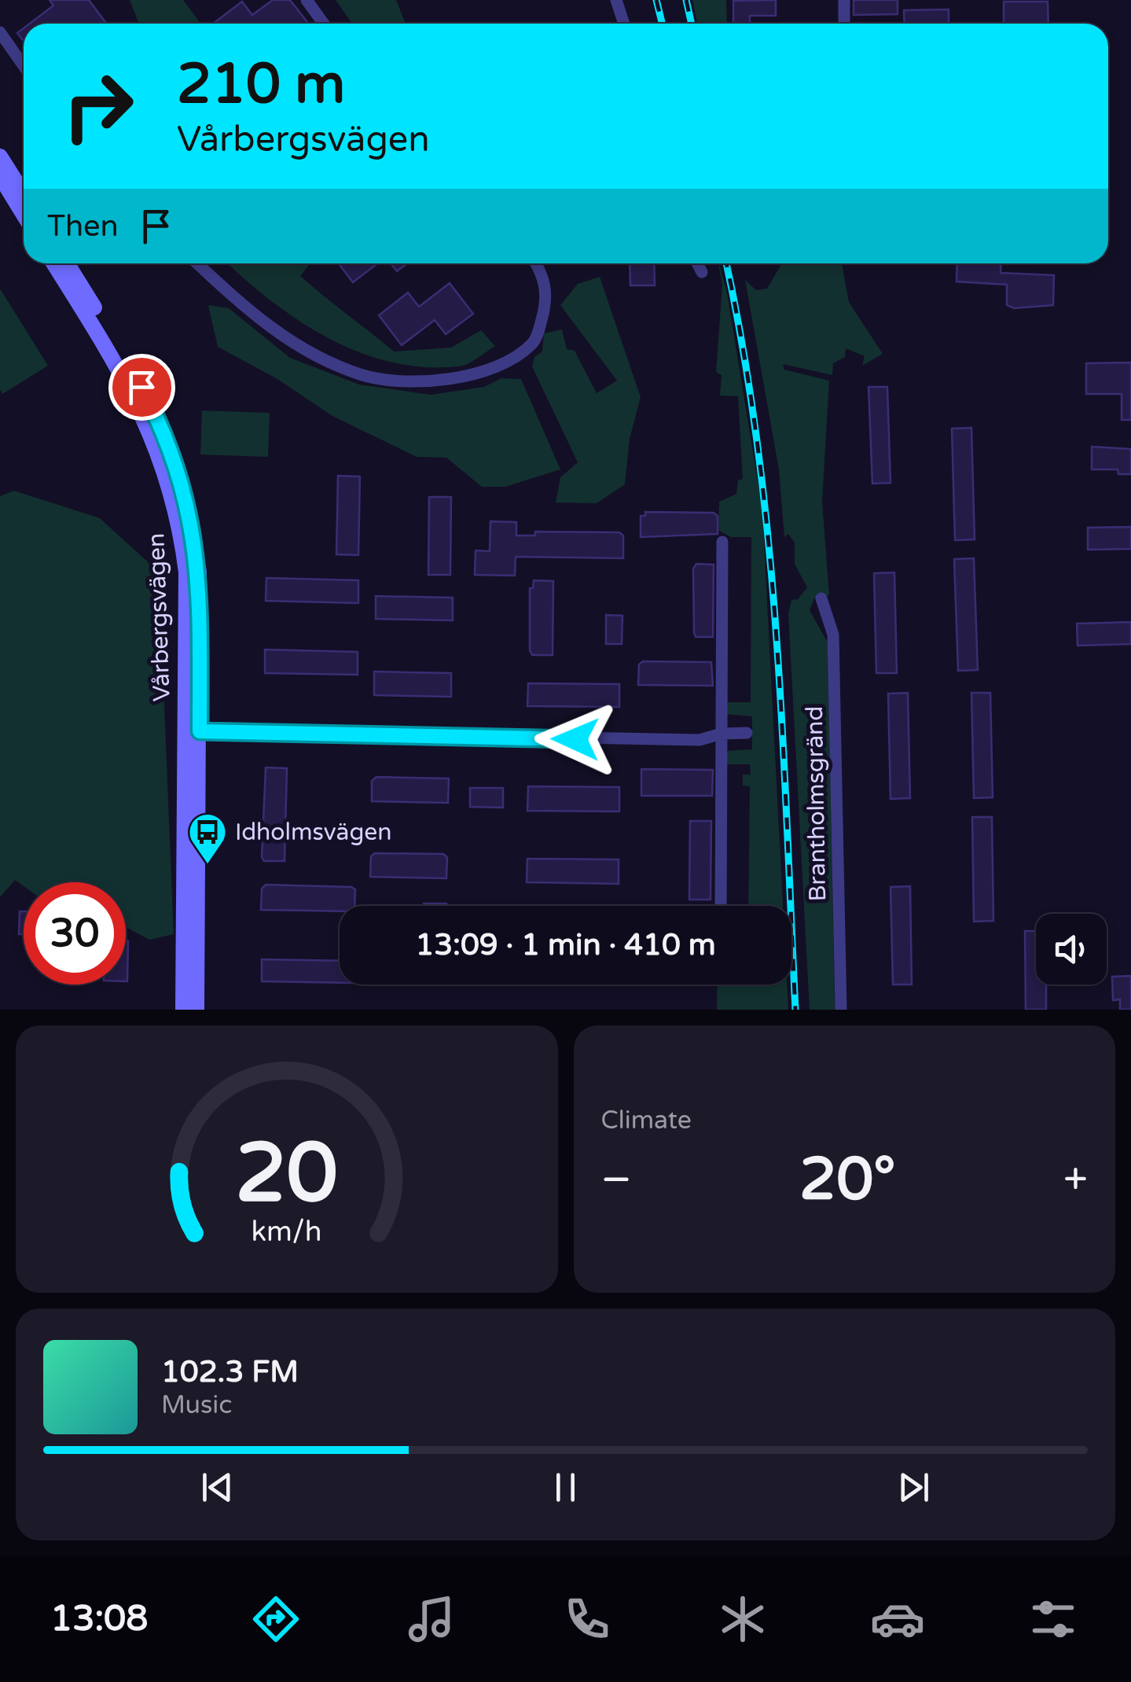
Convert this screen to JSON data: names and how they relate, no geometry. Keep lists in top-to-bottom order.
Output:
{
  "streets": {
    "street": ["Vårbergsvägen", "Brantholmsgränd"]
  },
  "places": {
    "bus stop": ["Idholmsvägen"]
  },
  "page": {
    "turn": ["210 m", "Vårbergsvägen"],
    "then": "Then",
    "limit": "30",
    "trip": "13:09 · 1 min · 410 m",
    "tile": "Climate",
    "heat": ["−", "20°", "+"],
    "song": ["102.3 FM", "Music"],
    "tabs": "13:08",
    "gauge": ["20", "km/h"]
  }
}
